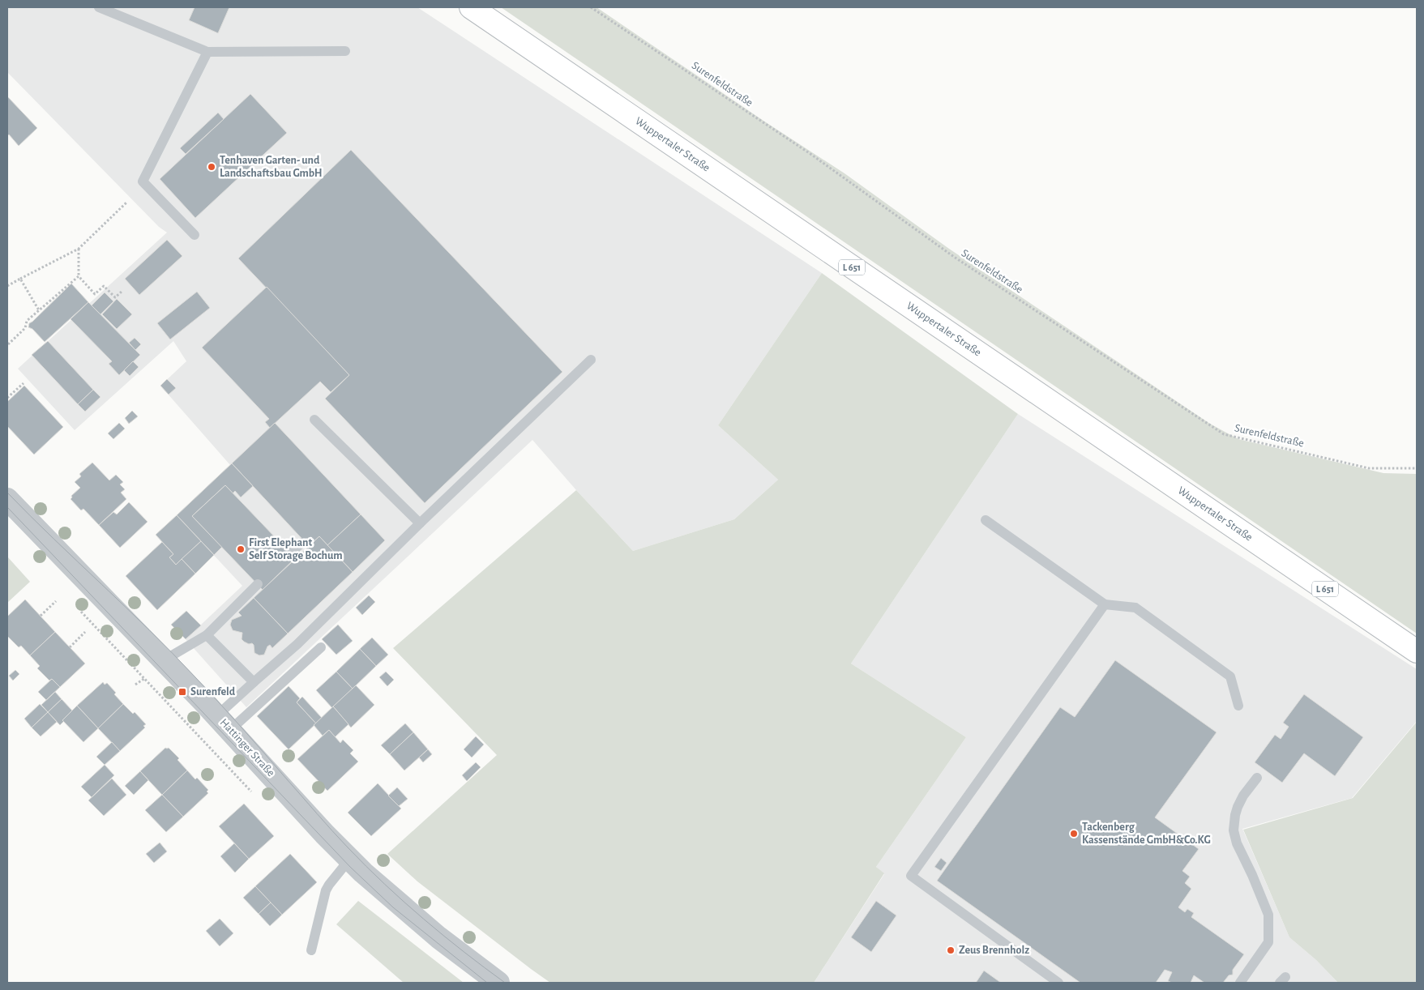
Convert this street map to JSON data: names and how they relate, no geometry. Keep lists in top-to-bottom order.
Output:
{
  "streets": {
    "main road": ["Wuppertaler Straße", "L 651"],
    "street": ["Hattinger Straße"],
    "path": ["Surenfeldstraße"]
  },
  "places": {
    "other": [
      "Tenhaven Garten- und Landschaftsbau GmbH",
      "First Elephant Self Storage Bochum",
      "Tackenberg Kassenstände GmbH&Co.KG",
      "Zeus Brennholz"
    ],
    "transit": ["Surenfeld"]
  }
}
